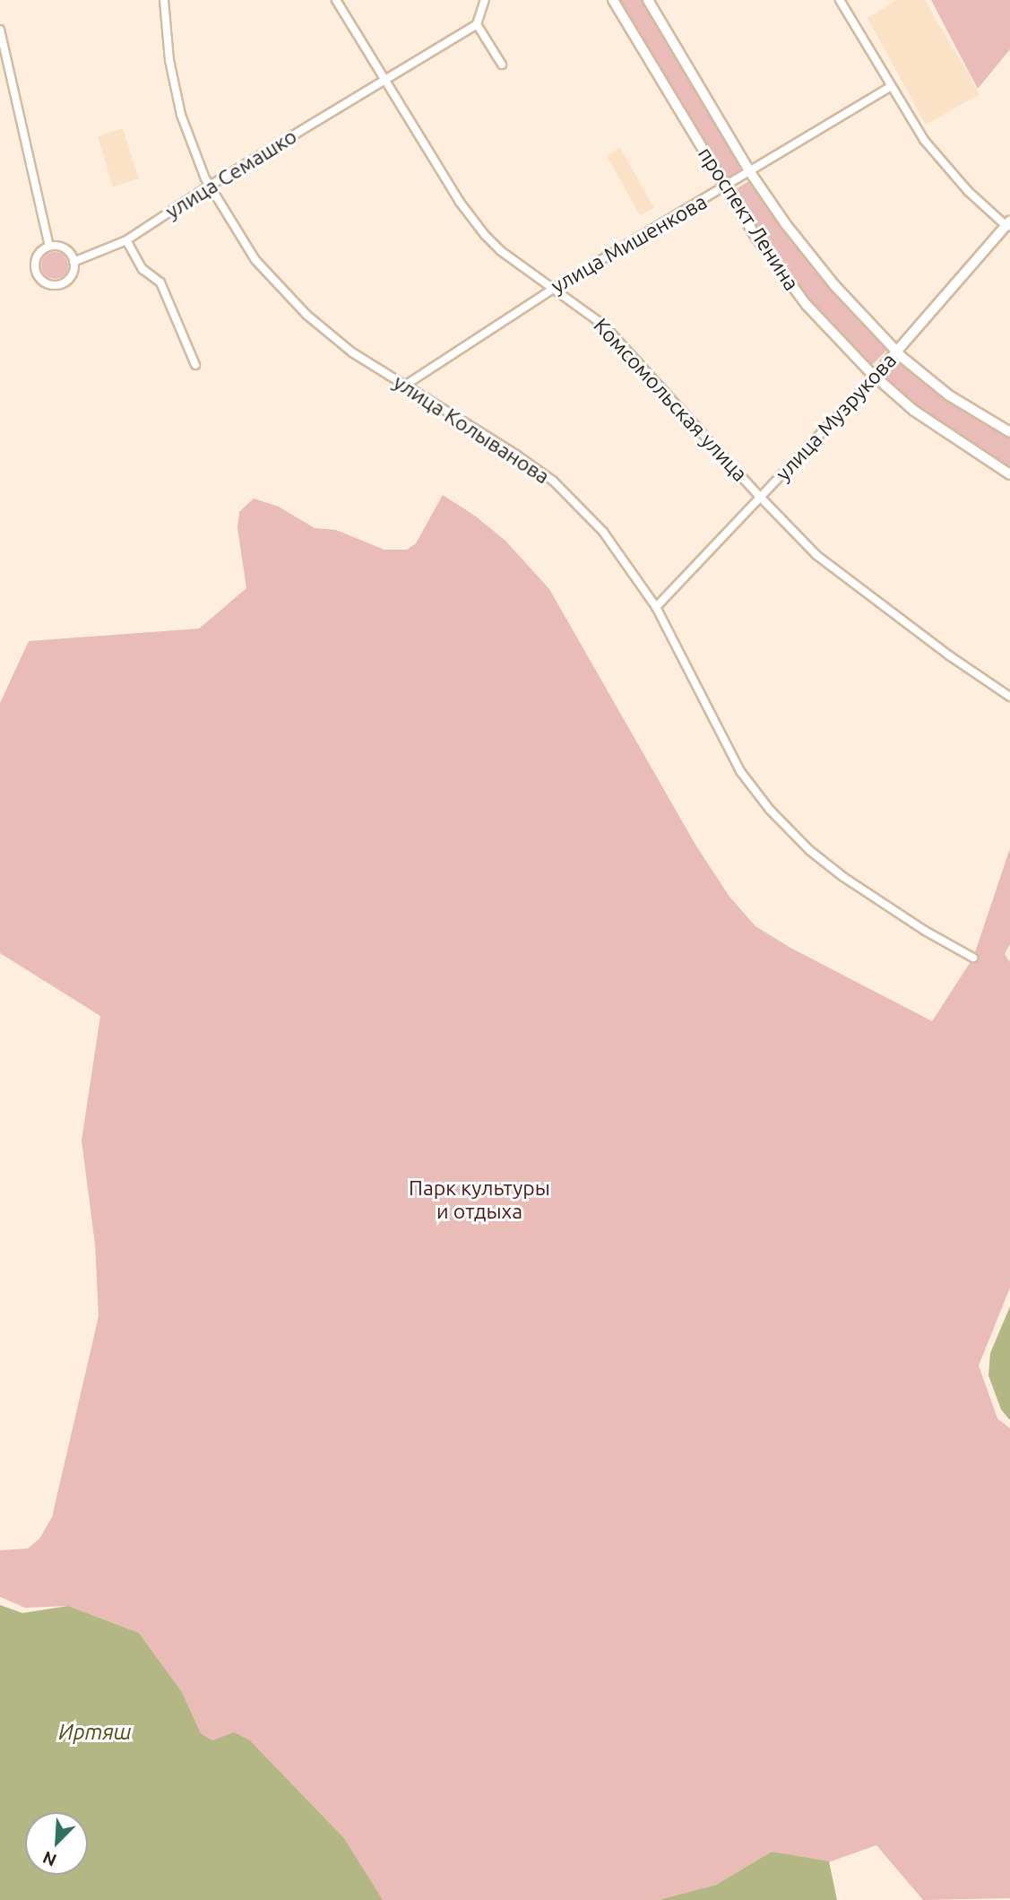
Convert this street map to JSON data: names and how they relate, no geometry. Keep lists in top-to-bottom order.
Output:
{
  "streets": {
    "street": [
      "улица Семашко",
      "проспект Ленина",
      "улица Мишенкова",
      "Комсомольская улица",
      "улица Музрукова",
      "улица Колыванова"
    ]
  },
  "crossings": [
    ["улица Семашко", "Комсомольская улица"],
    ["улица Семашко", "улица Колыванова"],
    ["проспект Ленина", "улица Мишенкова"],
    ["проспект Ленина", "улица Музрукова"],
    ["улица Мишенкова", "Комсомольская улица"],
    ["улица Мишенкова", "улица Колыванова"],
    ["Комсомольская улица", "улица Музрукова"],
    ["улица Музрукова", "улица Колыванова"]
  ],
  "water": ["Иртяш"],
  "parks": ["Парк культуры и отдыха"],
  "north": "bottom left"
}
